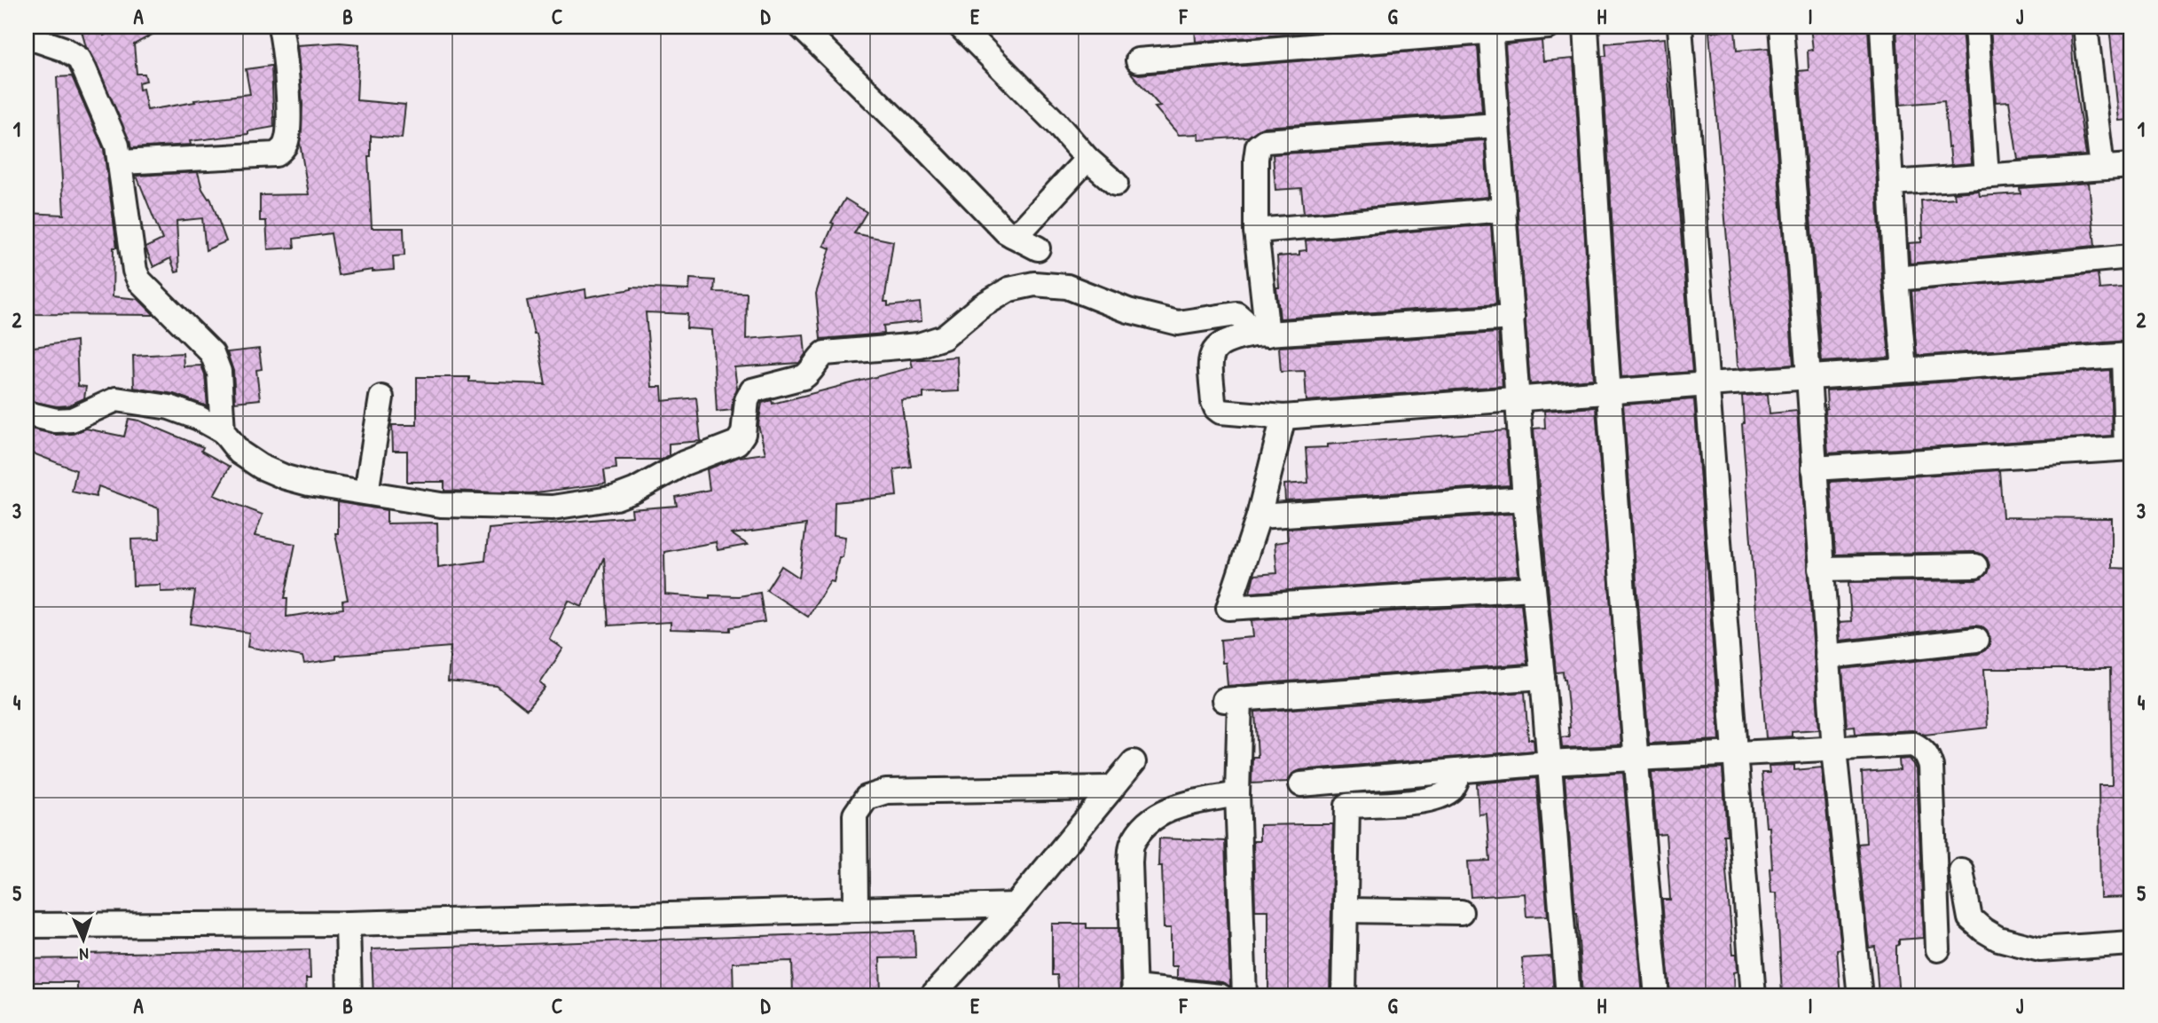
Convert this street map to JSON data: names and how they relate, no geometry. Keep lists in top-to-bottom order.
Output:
{
  "north": "bottom",
  "grid": {
    "columns": [
      "A",
      "B",
      "C",
      "D",
      "E",
      "F",
      "G",
      "H",
      "I",
      "J"
    ],
    "rows": [
      "1",
      "2",
      "3",
      "4",
      "5"
    ]
  }
}
